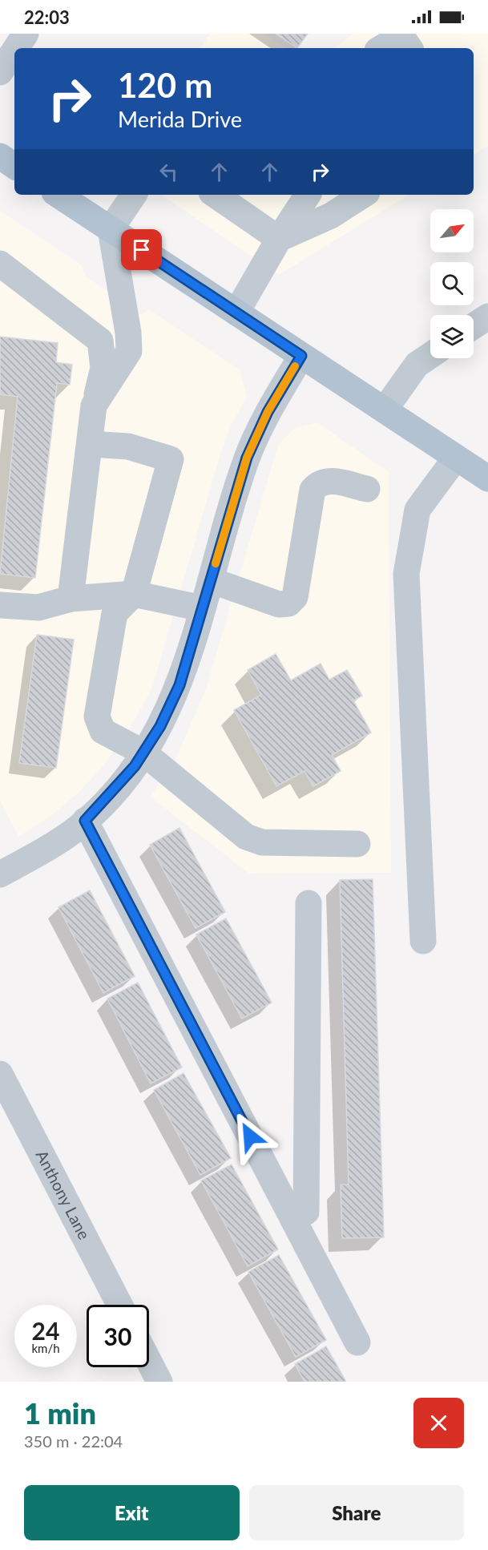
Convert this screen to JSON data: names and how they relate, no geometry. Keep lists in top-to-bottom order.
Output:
{
  "streets": {
    "street": ["Anthony Lane"]
  },
  "north": "top right",
  "page": {
    "status": "22:03",
    "turn": ["120 m", "Merida Drive"],
    "speed": "24 km/h",
    "limit": "30",
    "heading": ["1 min", "350 m · 22:04"],
    "buttons": ["Exit", "Share"]
  }
}
